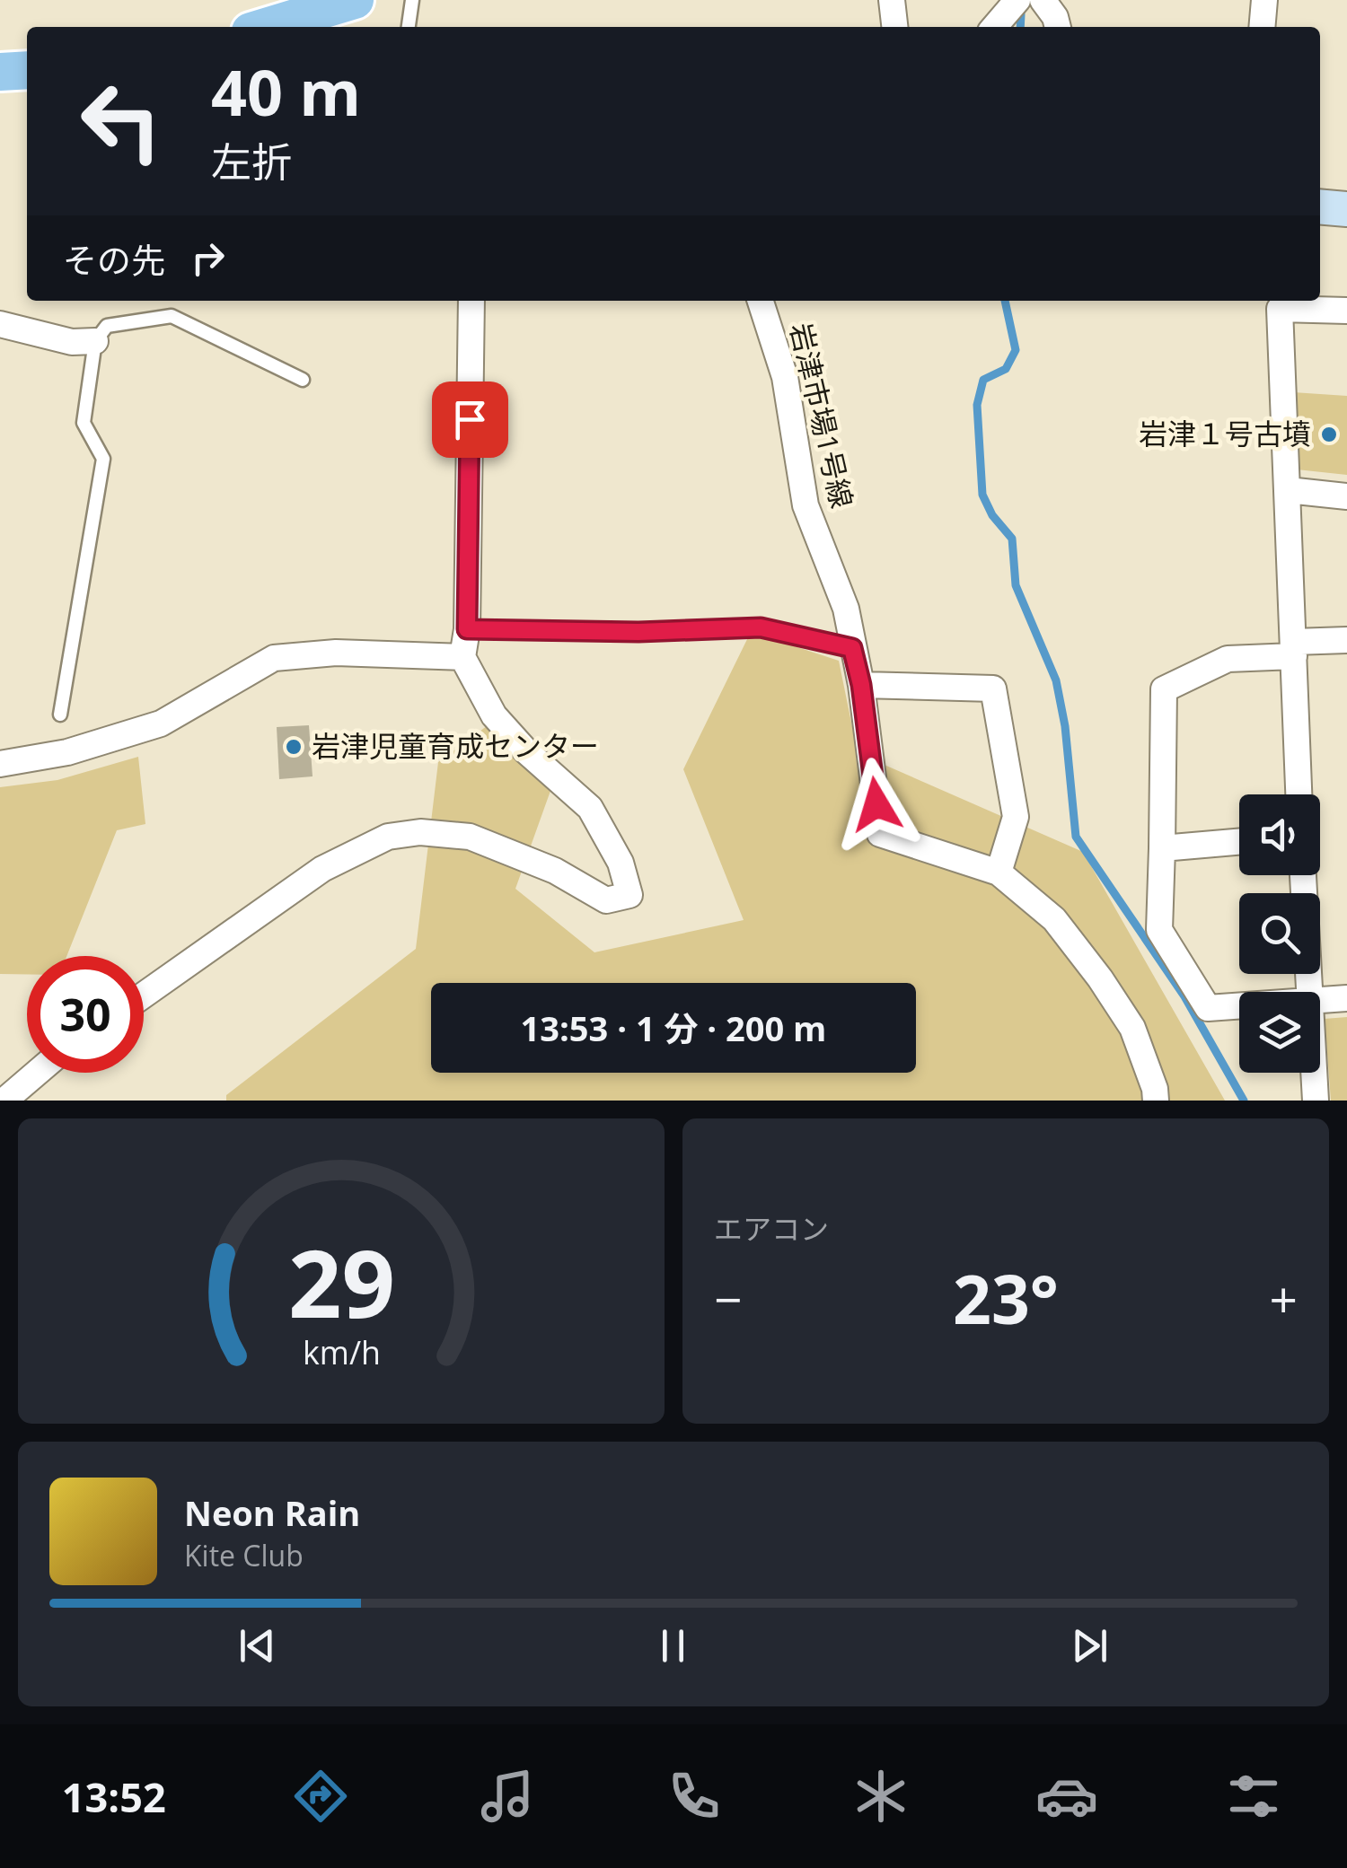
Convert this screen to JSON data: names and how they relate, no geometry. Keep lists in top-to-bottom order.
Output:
{
  "streets": {
    "street": ["岩津市場1号線"]
  },
  "places": ["岩津１号古墳", "岩津児童育成センター"],
  "page": {
    "turn": ["40 m", "左折"],
    "then": "その先",
    "limit": "30",
    "trip": "13:53 · 1 分 · 200 m",
    "tile": "エアコン",
    "heat": ["−", "23°", "+"],
    "song": ["Neon Rain", "Kite Club"],
    "tabs": "13:52",
    "gauge": ["29", "km/h"]
  }
}
